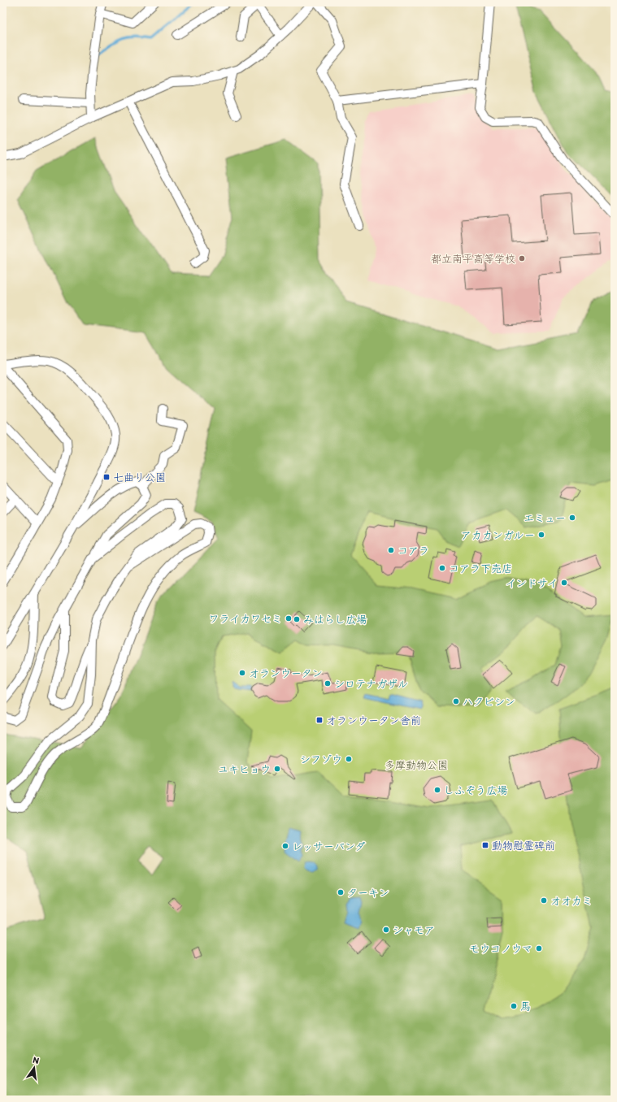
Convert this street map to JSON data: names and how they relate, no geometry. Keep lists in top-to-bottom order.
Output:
{
  "parks": ["多摩動物公園"],
  "places": {
    "other": [
      "都立南平高等学校",
      "エミュー",
      "アカカンガルー",
      "コアラ",
      "コアラ下売店",
      "インドサイ",
      "ワライカワセミ",
      "みはらし広場",
      "オランウータン",
      "シロテナガザル",
      "ハクビシン",
      "シフゾウ",
      "ユキヒョウ",
      "しふぞう広場",
      "レッサーパンダ",
      "ターキン",
      "オオカミ",
      "シャモア",
      "モウコノウマ",
      "馬"
    ],
    "transit": ["七曲り公園", "オランウータン舎前", "動物慰霊碑前"]
  },
  "north": "top"
}
